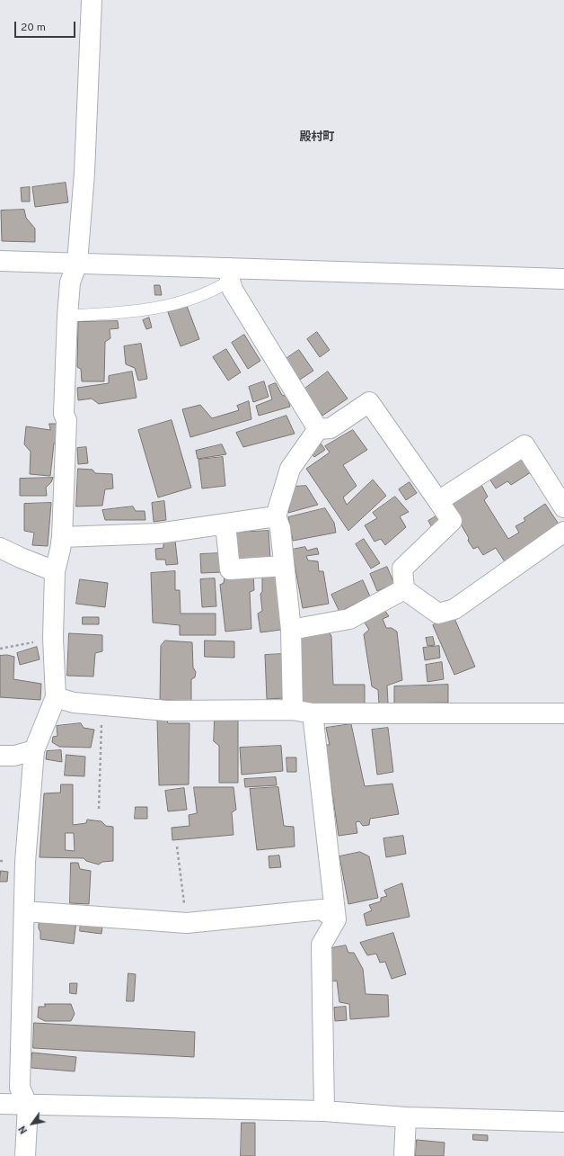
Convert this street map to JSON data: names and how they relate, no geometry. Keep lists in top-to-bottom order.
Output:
{
  "districts": ["殿村町"],
  "scale_bar": "20 m",
  "north": "bottom left"
}
